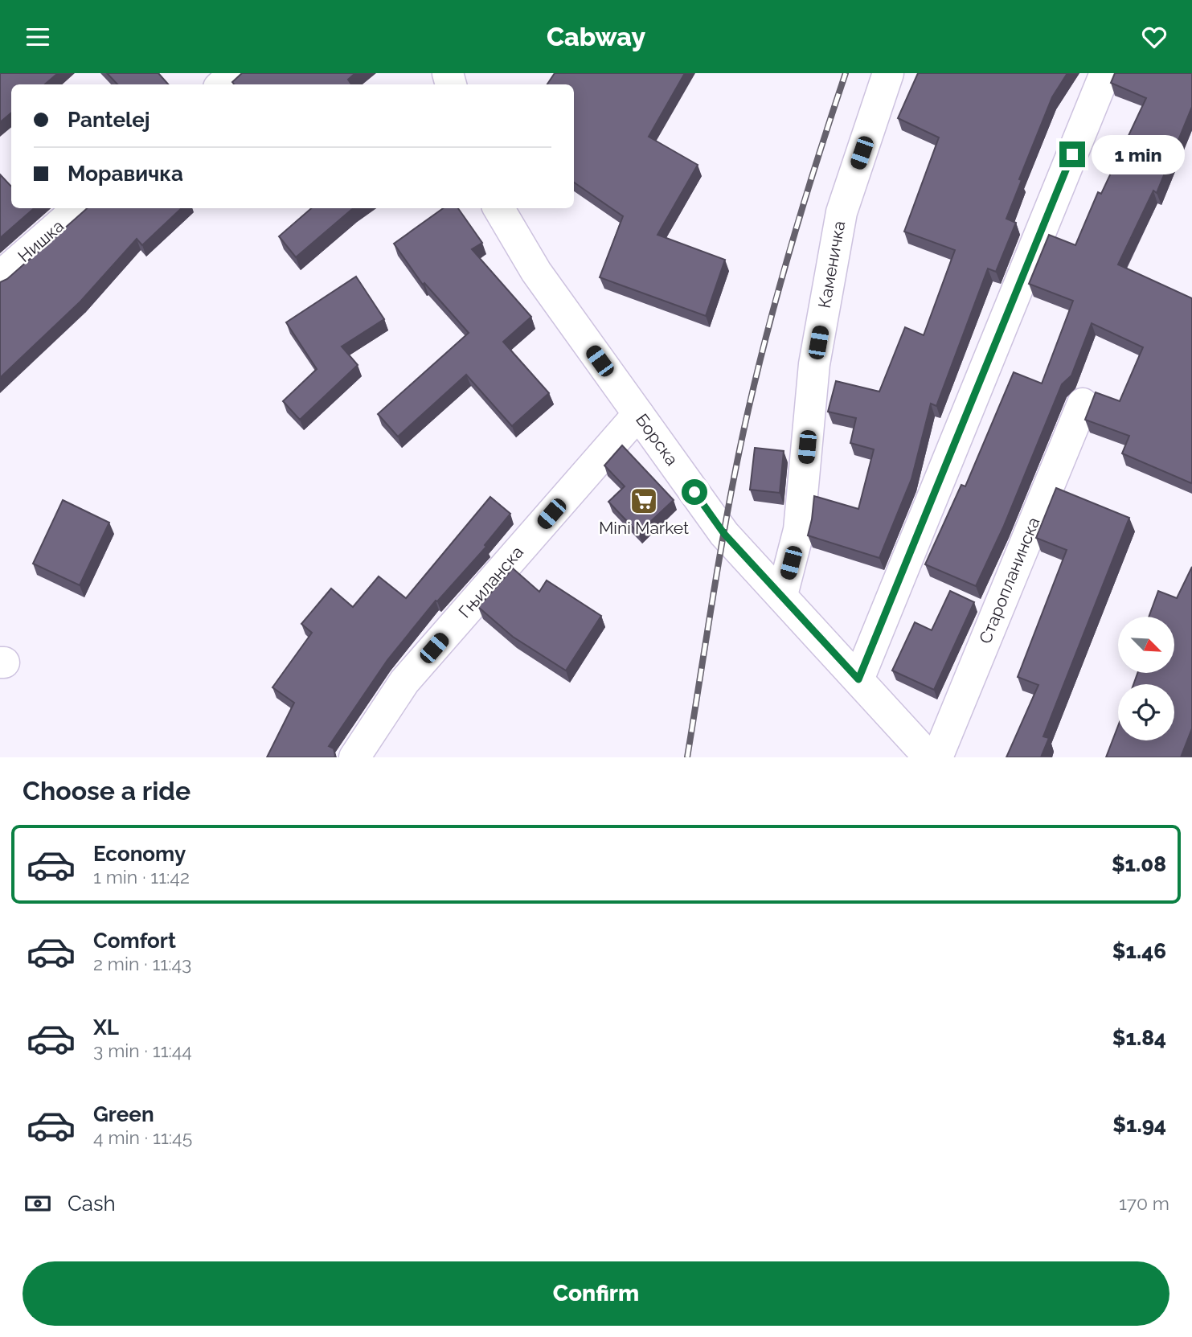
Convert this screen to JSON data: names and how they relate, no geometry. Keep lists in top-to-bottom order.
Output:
{
  "streets": {
    "street": [
      "Нишка",
      "Каменичка",
      "Борска",
      "Старопланинска",
      "Гњиланска"
    ]
  },
  "crossings": [
    ["Каменичка", "Борска"],
    ["Борска", "Гњиланска"]
  ],
  "places": {
    "supermarket": ["Mini Market"]
  },
  "north": "bottom right",
  "page": {
    "header": "Cabway",
    "banner": ["Pantelej", "Моравичка"],
    "bubble": "1 min",
    "heading": "Choose a ride",
    "list": [
      {
        "name": "Economy",
        "note": "1 min · 11:42",
        "value": "$1.08"
      },
      {
        "name": "Comfort",
        "note": "2 min · 11:43",
        "value": "$1.46"
      },
      {
        "name": "XL",
        "note": "3 min · 11:44",
        "value": "$1.84"
      },
      {
        "name": "Green",
        "note": "4 min · 11:45",
        "value": "$1.94"
      }
    ],
    "pay": ["Cash", "170 m"],
    "buttons": "Confirm"
  }
}
